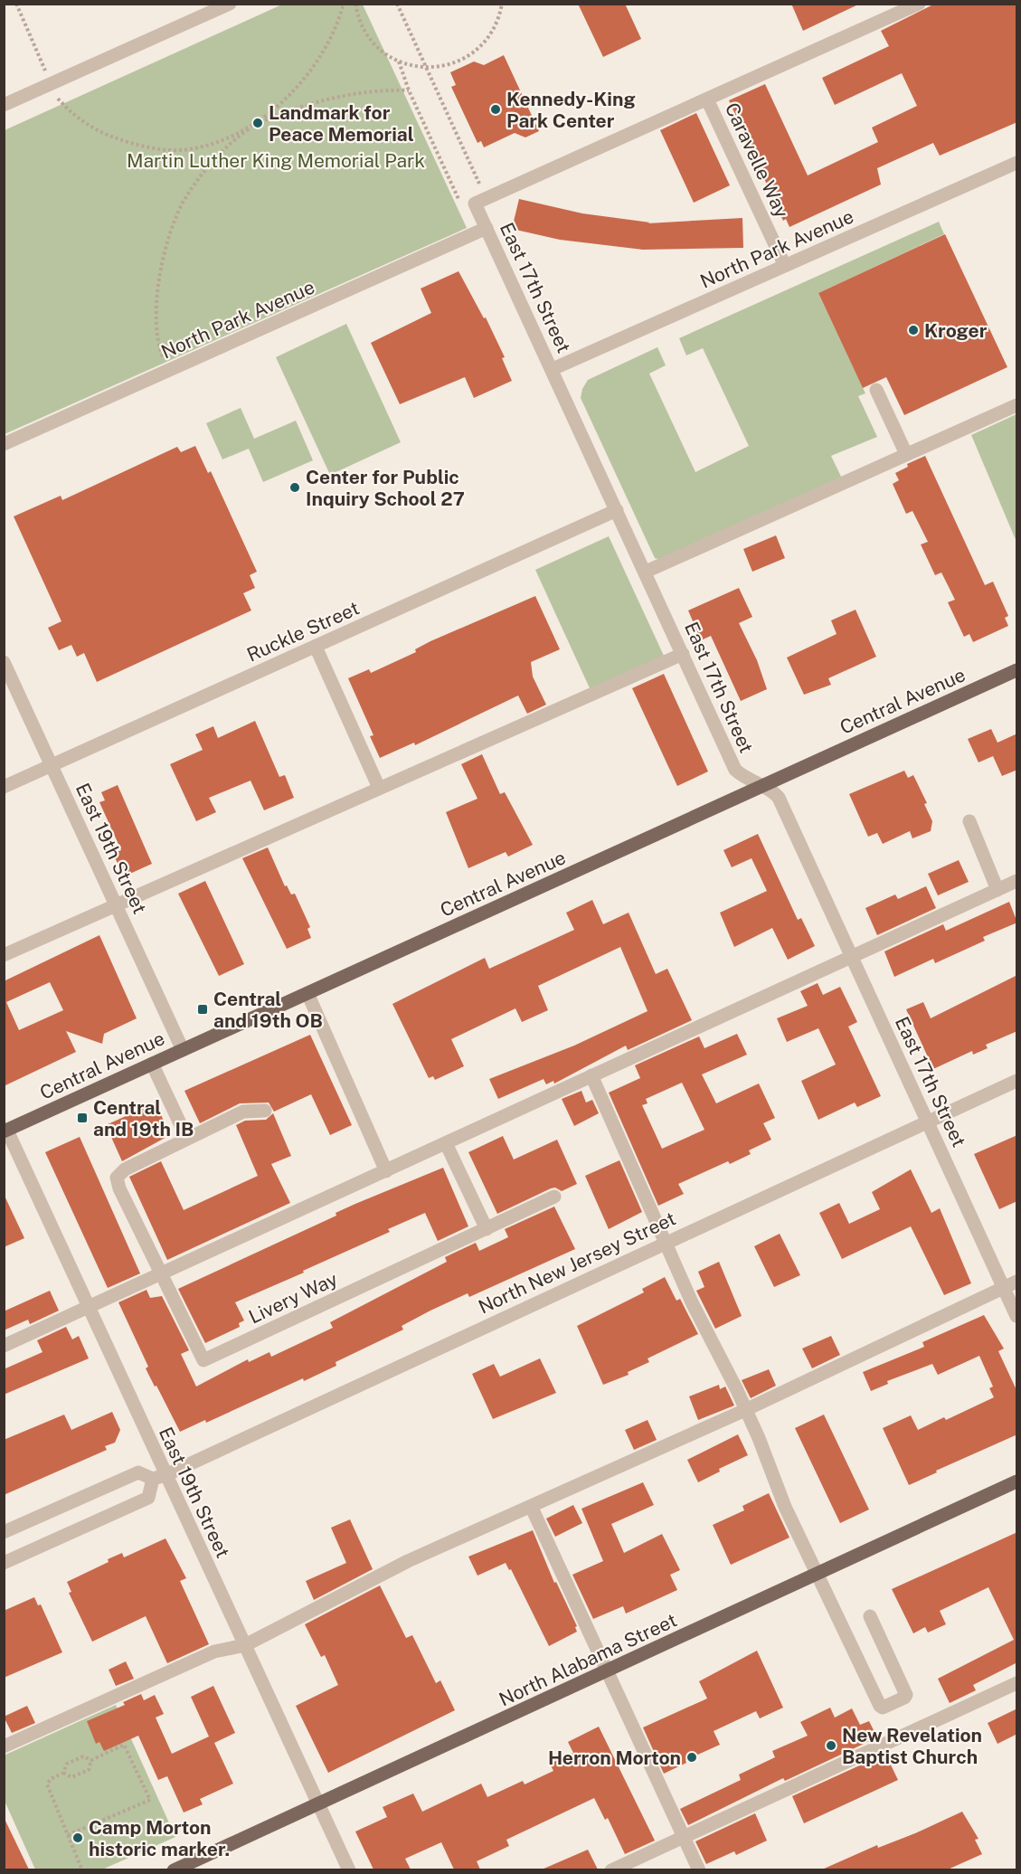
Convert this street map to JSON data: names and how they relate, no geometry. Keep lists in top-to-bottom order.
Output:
{
  "streets": {
    "main road": ["Central Avenue", "North Alabama Street"],
    "street": [
      "Caravelle Way",
      "North Park Avenue",
      "East 17th Street",
      "Ruckle Street",
      "East 19th Street",
      "North New Jersey Street",
      "Livery Way"
    ]
  },
  "crossings": [
    ["Caravelle Way", "North Park Avenue"],
    ["North Park Avenue", "East 17th Street"],
    ["East 17th Street", "Ruckle Street"],
    ["East 17th Street", "Central Avenue"],
    ["East 17th Street", "North New Jersey Street"],
    ["Ruckle Street", "East 19th Street"],
    ["Central Avenue", "East 19th Street"],
    ["East 19th Street", "North New Jersey Street"],
    ["East 19th Street", "North Alabama Street"]
  ],
  "parks": ["Martin Luther King Memorial Park"],
  "places": {
    "other": [
      "Kennedy-King Park Center",
      "Landmark for Peace Memorial",
      "Kroger",
      "Center for Public Inquiry School 27",
      "New Revelation Baptist Church",
      "Herron Morton",
      "Camp Morton historic marker."
    ],
    "transit": ["Central and 19th OB", "Central and 19th IB"]
  }
}
